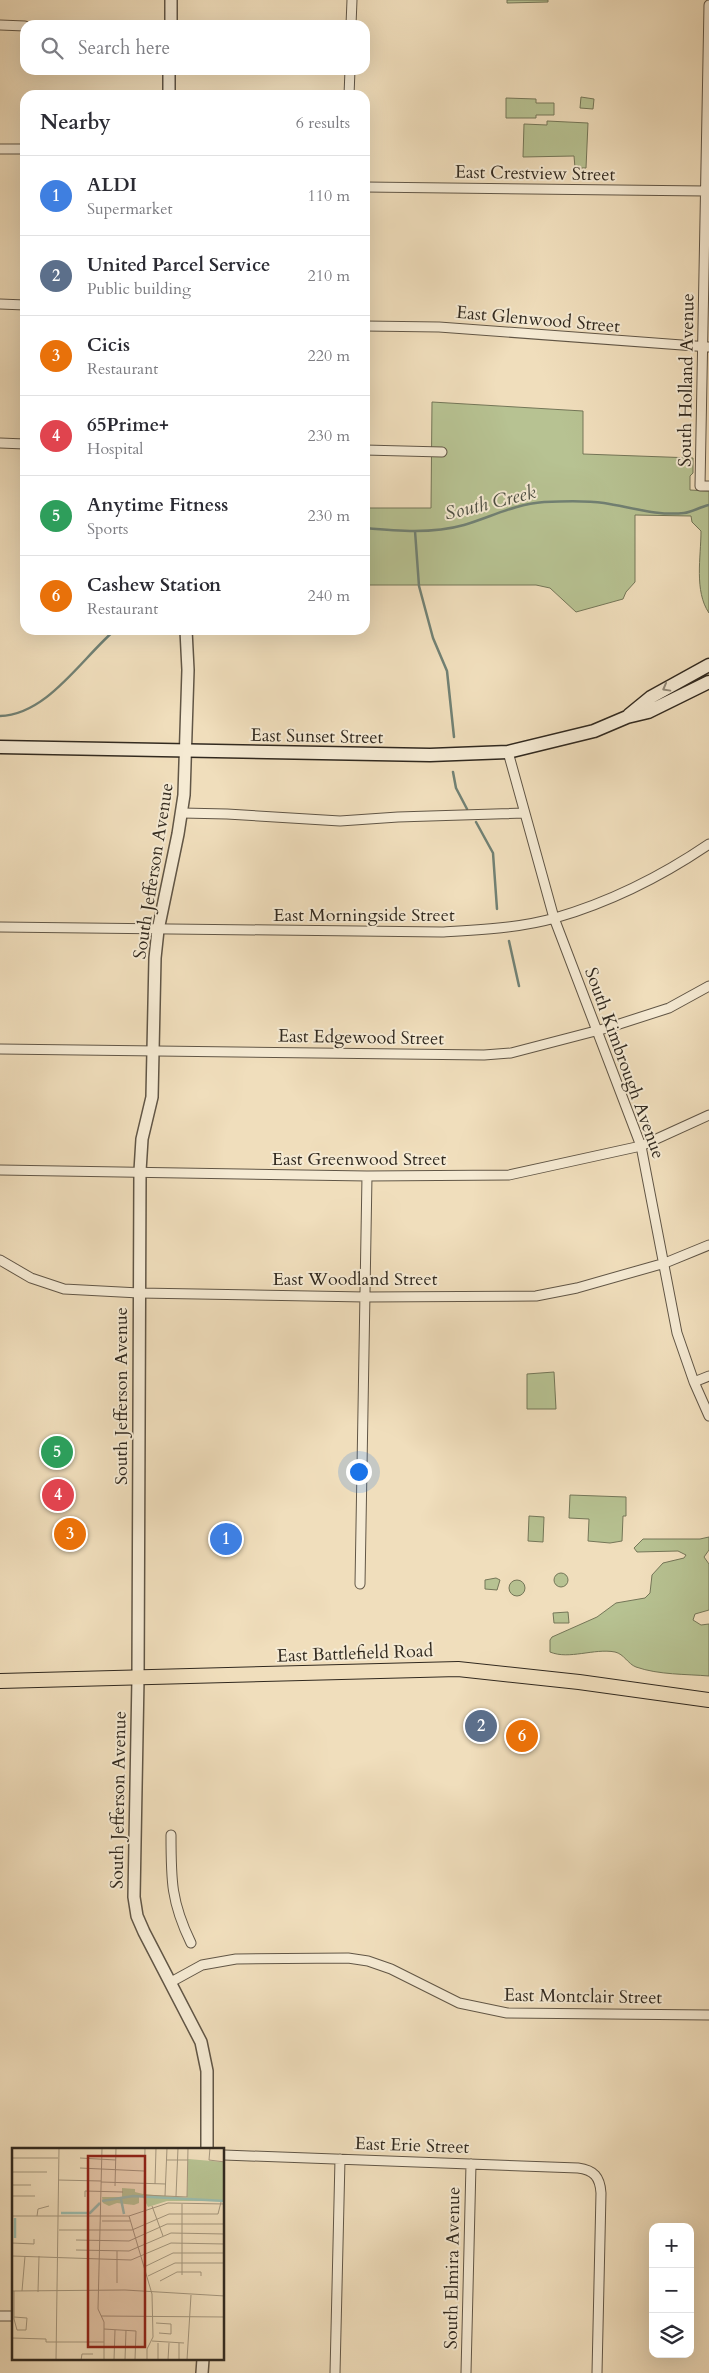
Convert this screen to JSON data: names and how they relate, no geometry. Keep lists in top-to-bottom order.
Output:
{
  "streets": {
    "main road": ["East Sunset Street", "East Battlefield Road"],
    "street": [
      "East Crestview Street",
      "East Glenwood Street",
      "South Holland Avenue",
      "South Jefferson Avenue",
      "East Morningside Street",
      "East Edgewood Street",
      "South Kimbrough Avenue",
      "East Greenwood Street",
      "East Woodland Street",
      "East Montclair Street",
      "East Erie Street",
      "South Elmira Avenue"
    ]
  },
  "crossings": [
    ["East Crestview Street", "South Holland Avenue"],
    ["East Glenwood Street", "South Holland Avenue"],
    ["East Sunset Street", "South Jefferson Avenue"],
    ["East Sunset Street", "South Kimbrough Avenue"],
    ["South Jefferson Avenue", "East Morningside Street"],
    ["South Jefferson Avenue", "East Edgewood Street"],
    ["South Jefferson Avenue", "East Greenwood Street"],
    ["South Jefferson Avenue", "East Woodland Street"],
    ["South Jefferson Avenue", "East Battlefield Road"],
    ["South Jefferson Avenue", "East Montclair Street"],
    ["East Morningside Street", "South Kimbrough Avenue"],
    ["East Edgewood Street", "South Kimbrough Avenue"],
    ["South Kimbrough Avenue", "East Greenwood Street"],
    ["South Kimbrough Avenue", "East Woodland Street"],
    ["East Erie Street", "South Elmira Avenue"]
  ],
  "water": ["South Creek"],
  "page": {
    "search": "Search here",
    "heading": ["Nearby", "6 results"],
    "list": [
      {
        "mark": "1",
        "name": "ALDI",
        "note": "Supermarket",
        "value": "110 m"
      },
      {
        "mark": "2",
        "name": "United Parcel Service",
        "note": "Public building",
        "value": "210 m"
      },
      {
        "mark": "3",
        "name": "Cicis",
        "note": "Restaurant",
        "value": "220 m"
      },
      {
        "mark": "4",
        "name": "65Prime+",
        "note": "Hospital",
        "value": "230 m"
      },
      {
        "mark": "5",
        "name": "Anytime Fitness",
        "note": "Sports",
        "value": "230 m"
      },
      {
        "mark": "6",
        "name": "Cashew Station",
        "note": "Restaurant",
        "value": "240 m"
      }
    ],
    "pins": [
      "5",
      "4",
      "3",
      "1",
      "2",
      "6"
    ],
    "map_buttons": ["+", "−"]
  }
}
